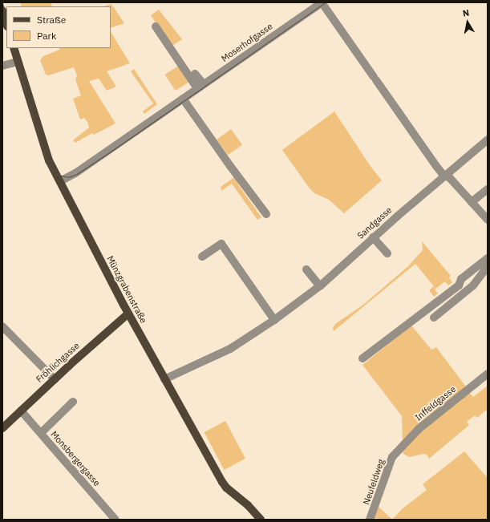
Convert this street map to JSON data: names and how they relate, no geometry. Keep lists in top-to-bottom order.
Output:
{
  "streets": {
    "main road": ["Münzgrabenstraße", "Fröhlichgasse"],
    "street": [
      "Moserhofgasse",
      "Sandgasse",
      "Inffeldgasse",
      "Monsbergergasse",
      "Neufeldweg"
    ]
  },
  "crossings": [
    ["Moserhofgasse", "Sandgasse"],
    ["Moserhofgasse", "Münzgrabenstraße"],
    ["Sandgasse", "Münzgrabenstraße"],
    ["Münzgrabenstraße", "Fröhlichgasse"],
    ["Fröhlichgasse", "Monsbergergasse"],
    ["Inffeldgasse", "Neufeldweg"]
  ],
  "legend": ["Straße", "Park"],
  "north": "top"
}
